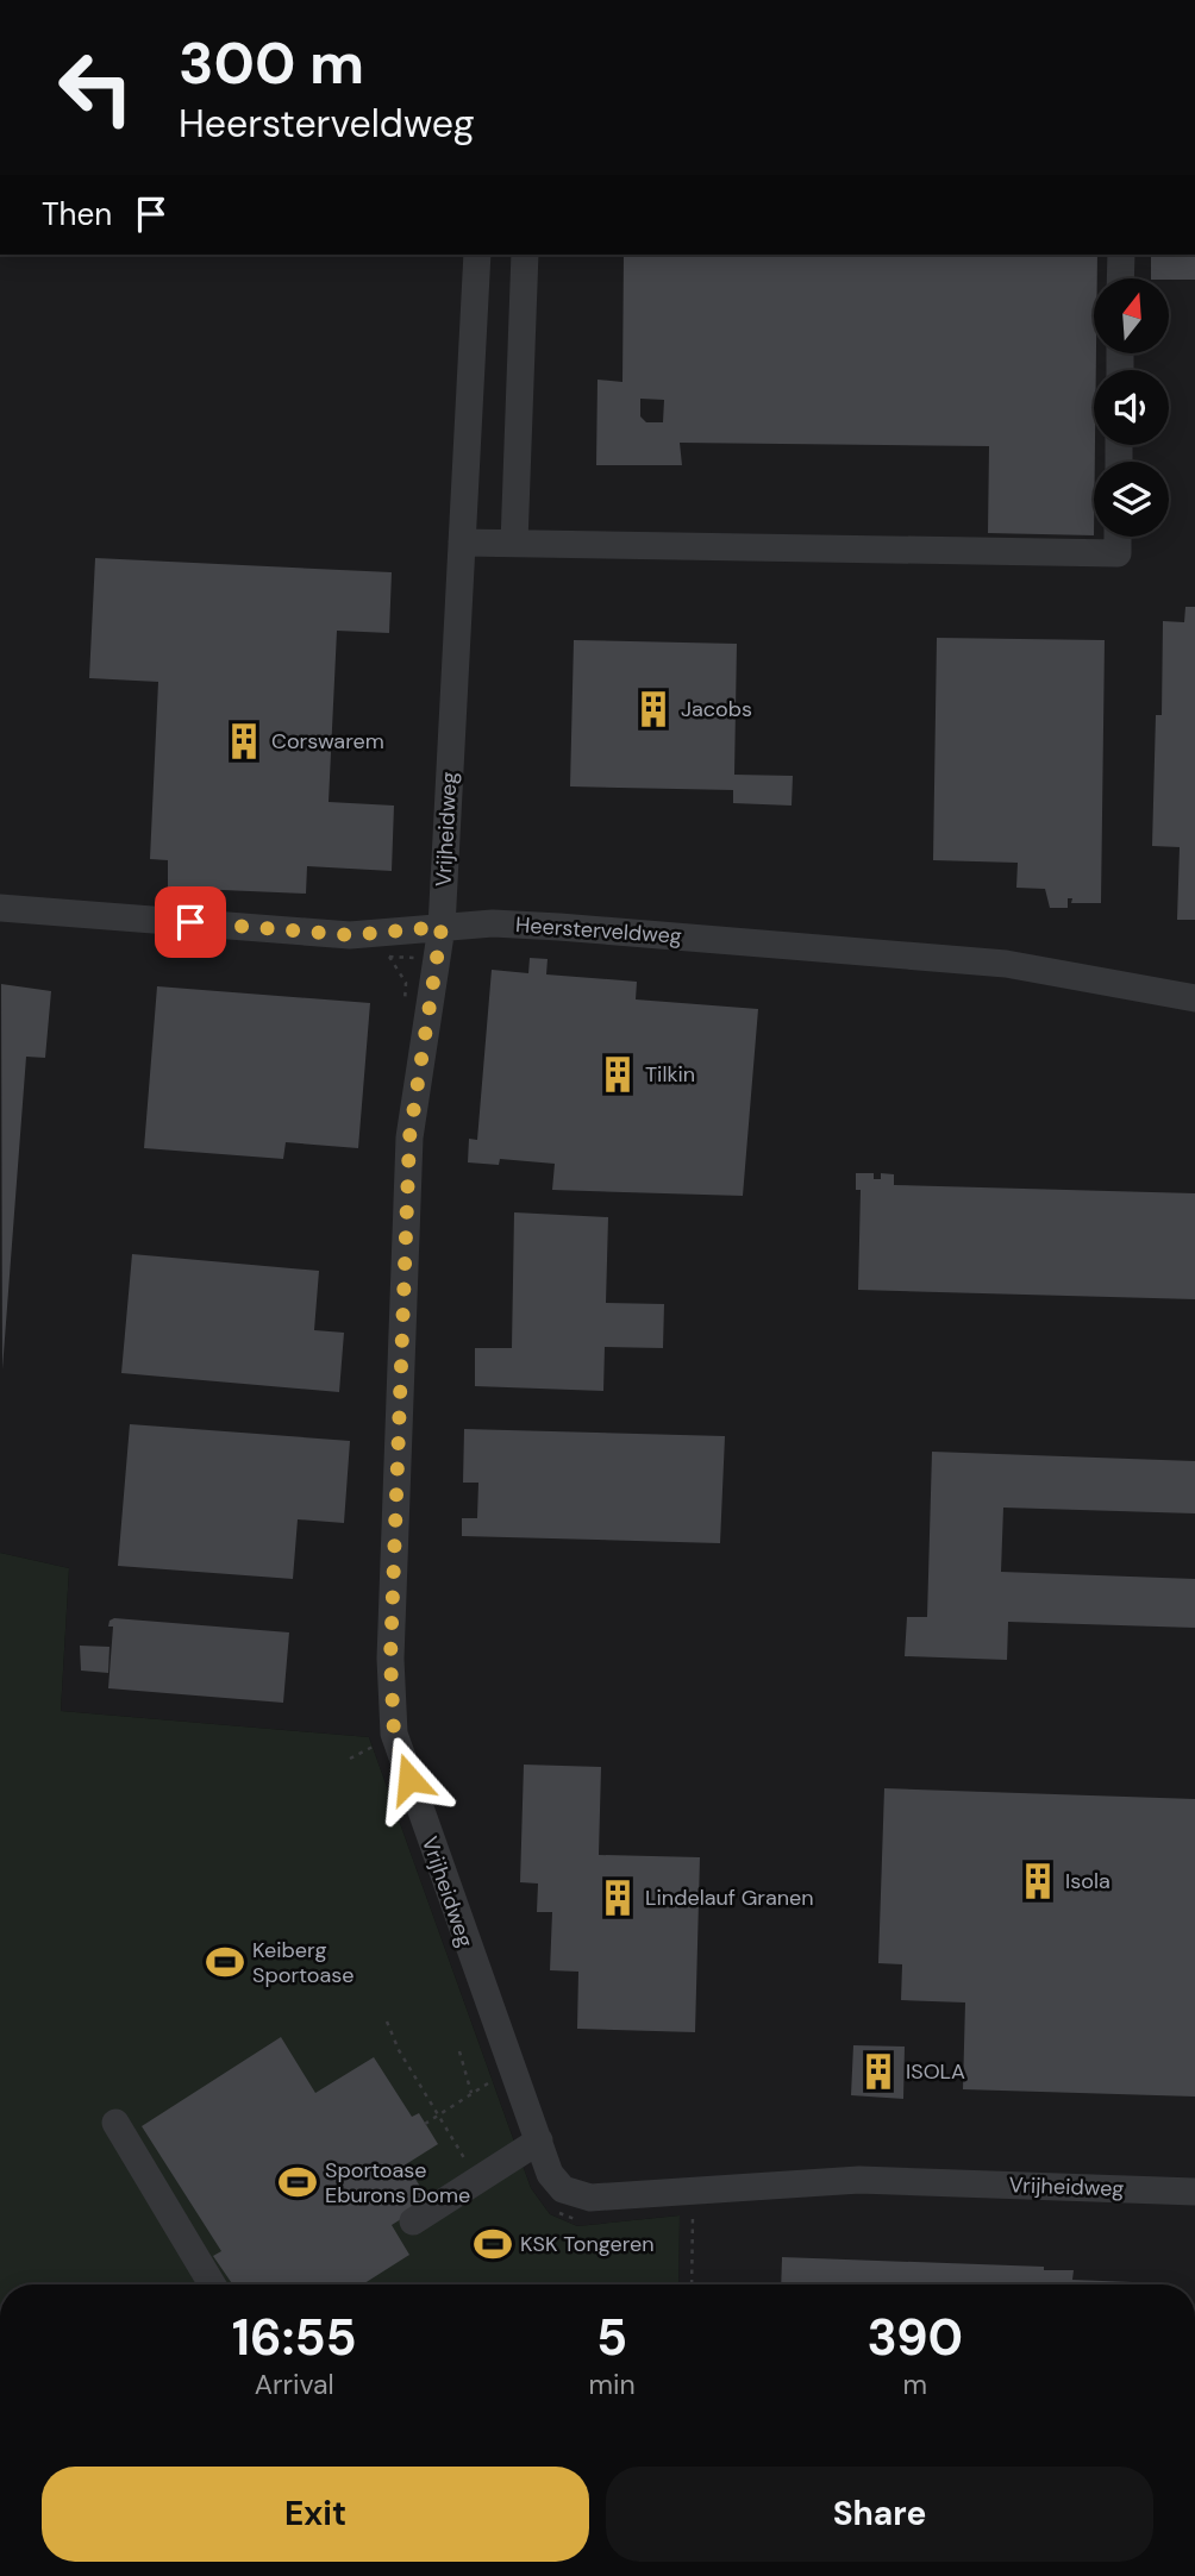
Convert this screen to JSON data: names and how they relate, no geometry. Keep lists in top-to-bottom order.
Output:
{
  "streets": {
    "street": ["Vrijheidweg", "Heersterveldweg"]
  },
  "crossings": [
    ["Vrijheidweg", "Heersterveldweg"]
  ],
  "places": {
    "building": [
      "Jacobs",
      "Corswarem",
      "Tilkin",
      "Isola",
      "Lindelauf Granen",
      "ISOLA"
    ],
    "sports": ["Keiberg Sportoase", "Sportoase Eburons Dome", "KSK Tongeren"]
  },
  "north": "top",
  "page": {
    "turn": ["300 m", "Heersterveldweg"],
    "then": "Then",
    "eta": [
      "16:55",
      "Arrival",
      "5",
      "min",
      "390",
      "m"
    ],
    "buttons": ["Exit", "Share"]
  }
}
